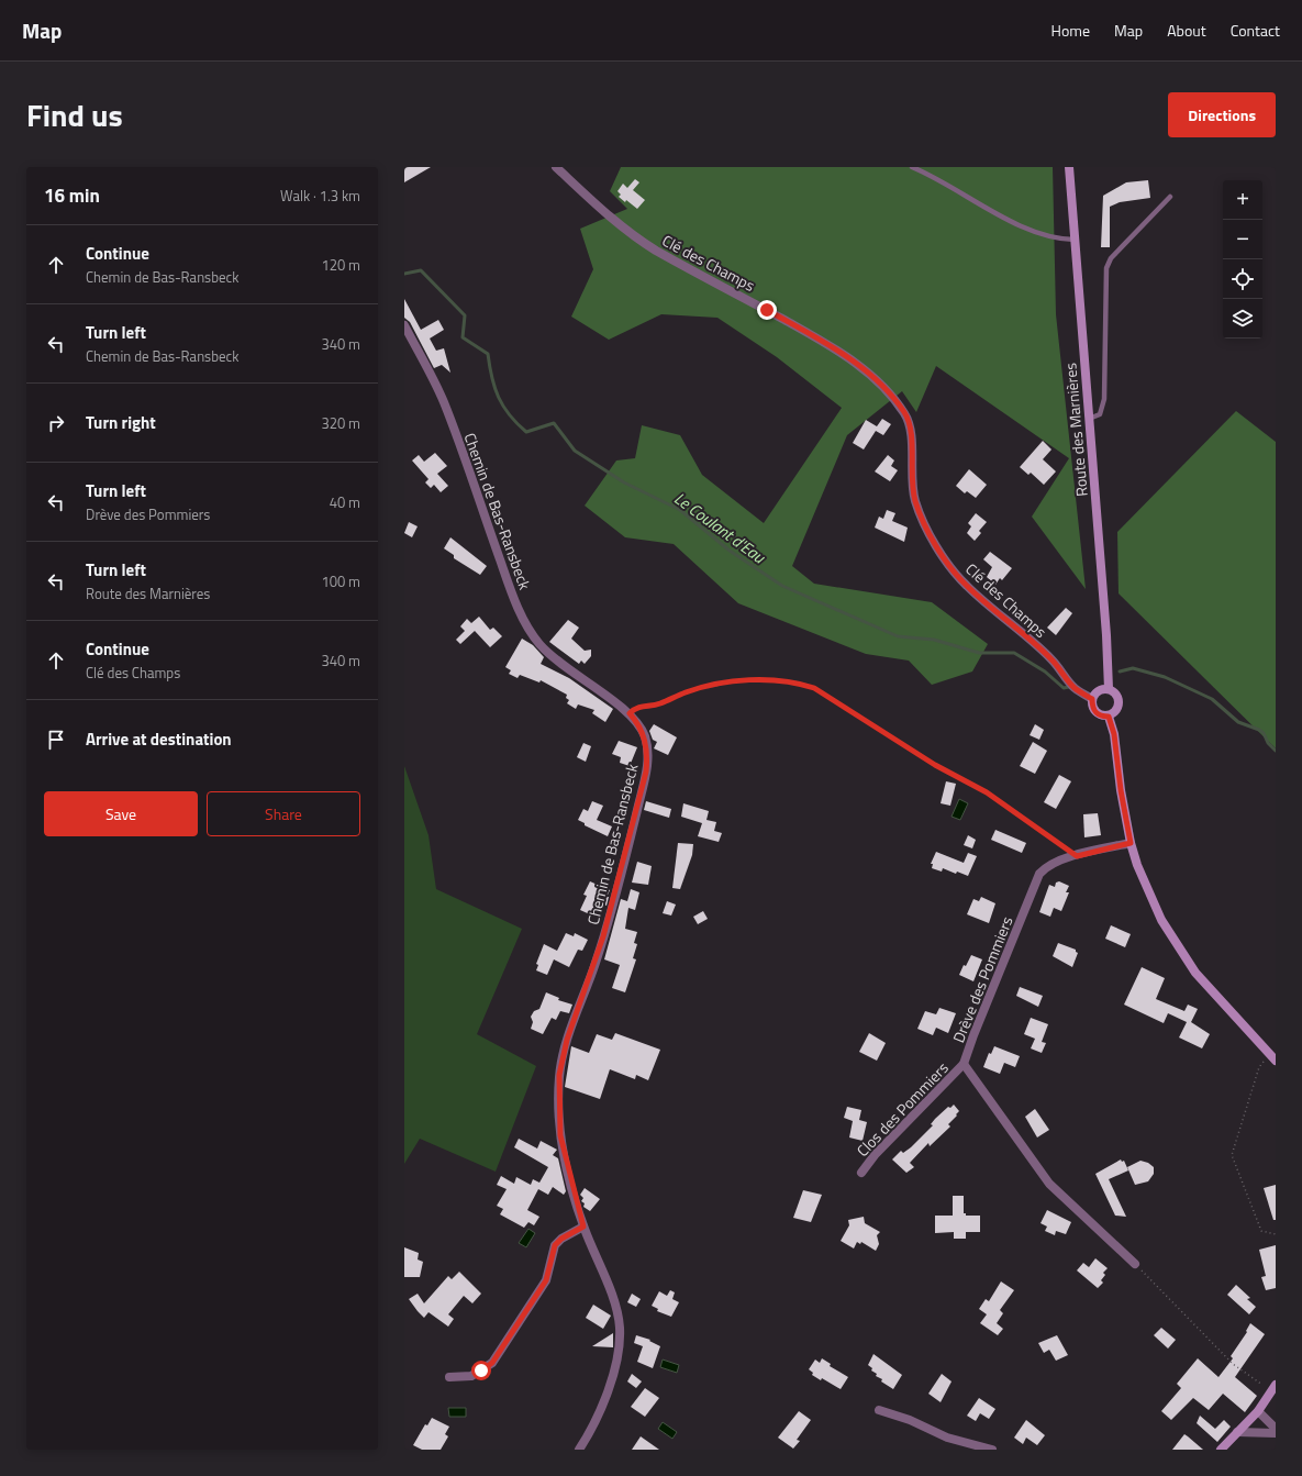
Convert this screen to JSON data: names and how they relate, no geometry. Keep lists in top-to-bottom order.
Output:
{
  "streets": {
    "street": [
      "Clé des Champs",
      "Route des Marnières",
      "Chemin de Bas-Ransbeck",
      "Drève des Pommiers",
      "Clos des Pommiers"
    ]
  },
  "crossings": [
    ["Clé des Champs", "Route des Marnières"],
    ["Drève des Pommiers", "Clos des Pommiers"]
  ],
  "water": ["Le Coulant d'Eau"],
  "page": {
    "header": "Map",
    "nav": [
      "Home",
      "Map",
      "About",
      "Contact"
    ],
    "title": "Find us",
    "buttons": [
      "Directions",
      ["Save", "Share"]
    ],
    "heading": ["16 min", "Walk · 1.3 km"],
    "map_buttons": ["+", "−"],
    "list": [
      ["Continue", "Chemin de Bas-Ransbeck", "120 m"],
      ["Turn left", "Chemin de Bas-Ransbeck", "340 m"],
      ["Turn right", "320 m"],
      ["Turn left", "Drève des Pommiers", "40 m"],
      ["Turn left", "Route des Marnières", "100 m"],
      ["Continue", "Clé des Champs", "340 m"],
      "Arrive at destination"
    ]
  }
}
